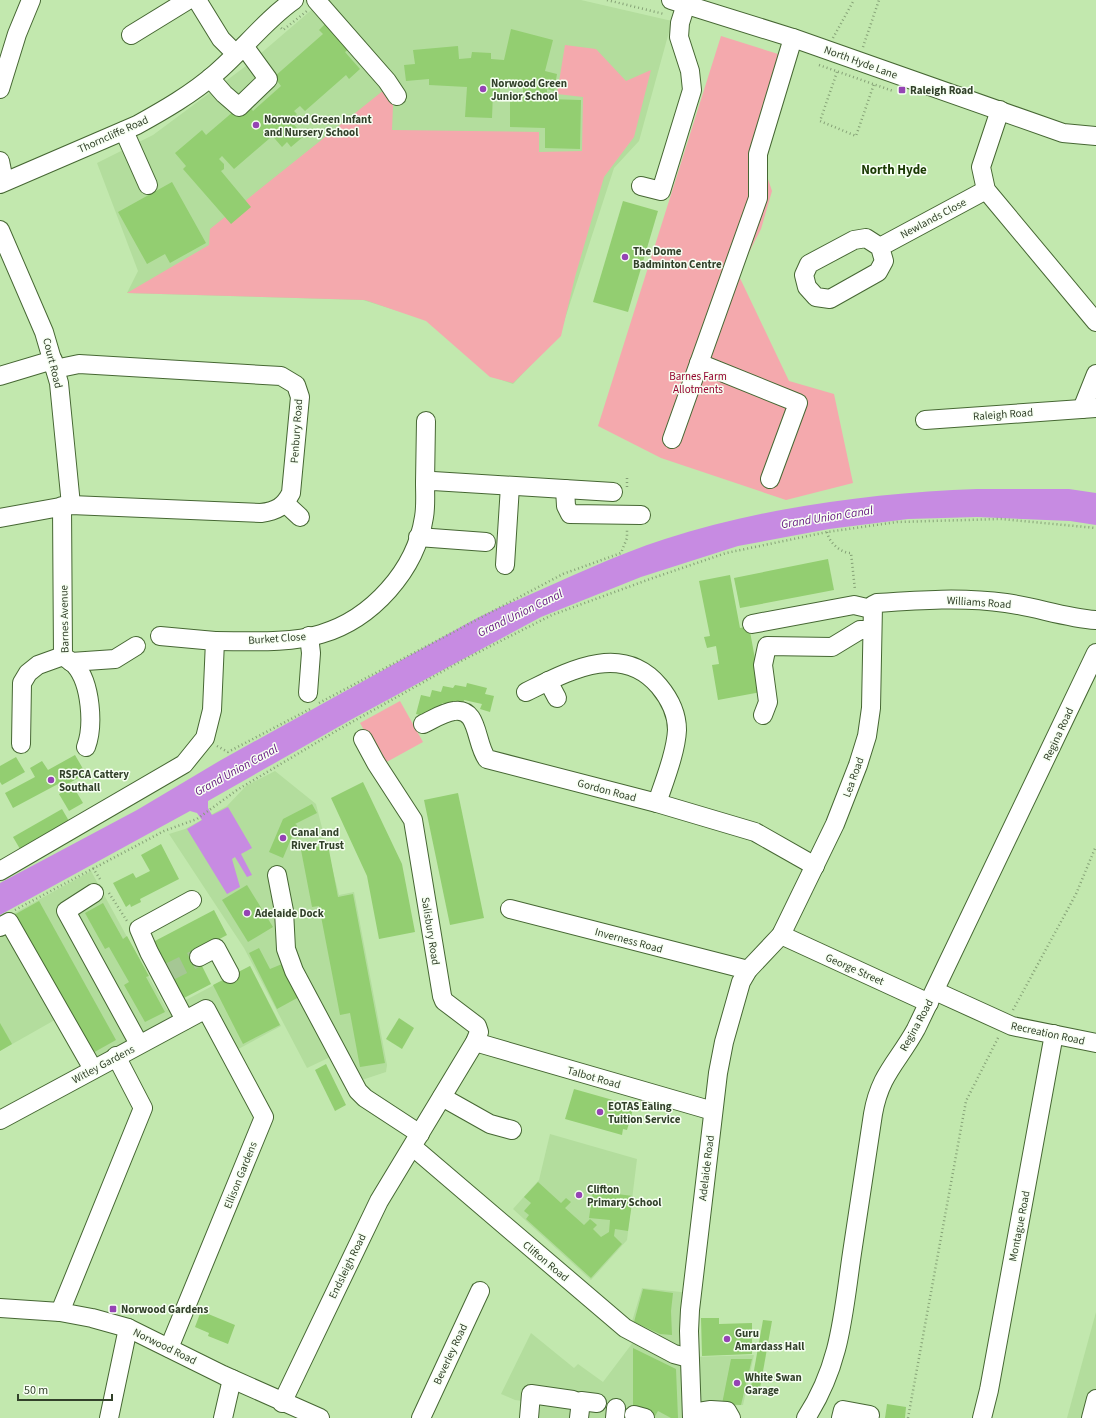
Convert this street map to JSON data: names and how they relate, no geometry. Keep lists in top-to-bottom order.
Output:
{
  "streets": {
    "street": [
      "North Hyde Lane",
      "Thorncliffe Road",
      "Newlands Close",
      "Court Road",
      "Raleigh Road",
      "Penbury Road",
      "Williams Road",
      "Barnes Avenue",
      "Burket Close",
      "Regina Road",
      "Lea Road",
      "Gordon Road",
      "Salisbury Road",
      "Inverness Road",
      "George Street",
      "Recreation Road",
      "Witley Gardens",
      "Talbot Road",
      "Adelaide Road",
      "Ellison Gardens",
      "Montague Road",
      "Clifton Road",
      "Endsleigh Road",
      "Norwood Road",
      "Beverley Road"
    ]
  },
  "crossings": [
    ["Court Road", "Penbury Road"],
    ["Court Road", "Barnes Avenue"],
    ["Williams Road", "Lea Road"],
    ["Regina Road", "George Street"],
    ["Regina Road", "Recreation Road"],
    ["Lea Road", "Gordon Road"],
    ["Lea Road", "George Street"],
    ["Lea Road", "Adelaide Road"],
    ["Salisbury Road", "Talbot Road"],
    ["Salisbury Road", "Endsleigh Road"],
    ["Inverness Road", "Adelaide Road"],
    ["George Street", "Recreation Road"],
    ["George Street", "Adelaide Road"],
    ["Recreation Road", "Montague Road"],
    ["Witley Gardens", "Ellison Gardens"],
    ["Talbot Road", "Adelaide Road"],
    ["Talbot Road", "Endsleigh Road"],
    ["Adelaide Road", "Clifton Road"],
    ["Ellison Gardens", "Norwood Road"],
    ["Clifton Road", "Endsleigh Road"],
    ["Endsleigh Road", "Norwood Road"]
  ],
  "districts": ["North Hyde"],
  "water": ["Grand Union Canal"],
  "parks": ["Barnes Farm Allotments"],
  "places": {
    "other": [
      "Norwood Green Junior School",
      "Norwood Green Infant and Nursery School",
      "The Dome Badminton Centre",
      "RSPCA Cattery Southall",
      "Canal and River Trust",
      "Adelaide Dock",
      "EOTAS Ealing Tuition Service",
      "Clifton Primary School",
      "Guru Amardass Hall",
      "White Swan Garage"
    ],
    "transit": ["Raleigh Road", "Norwood Gardens"]
  },
  "scale_bar": "50 m"
}
